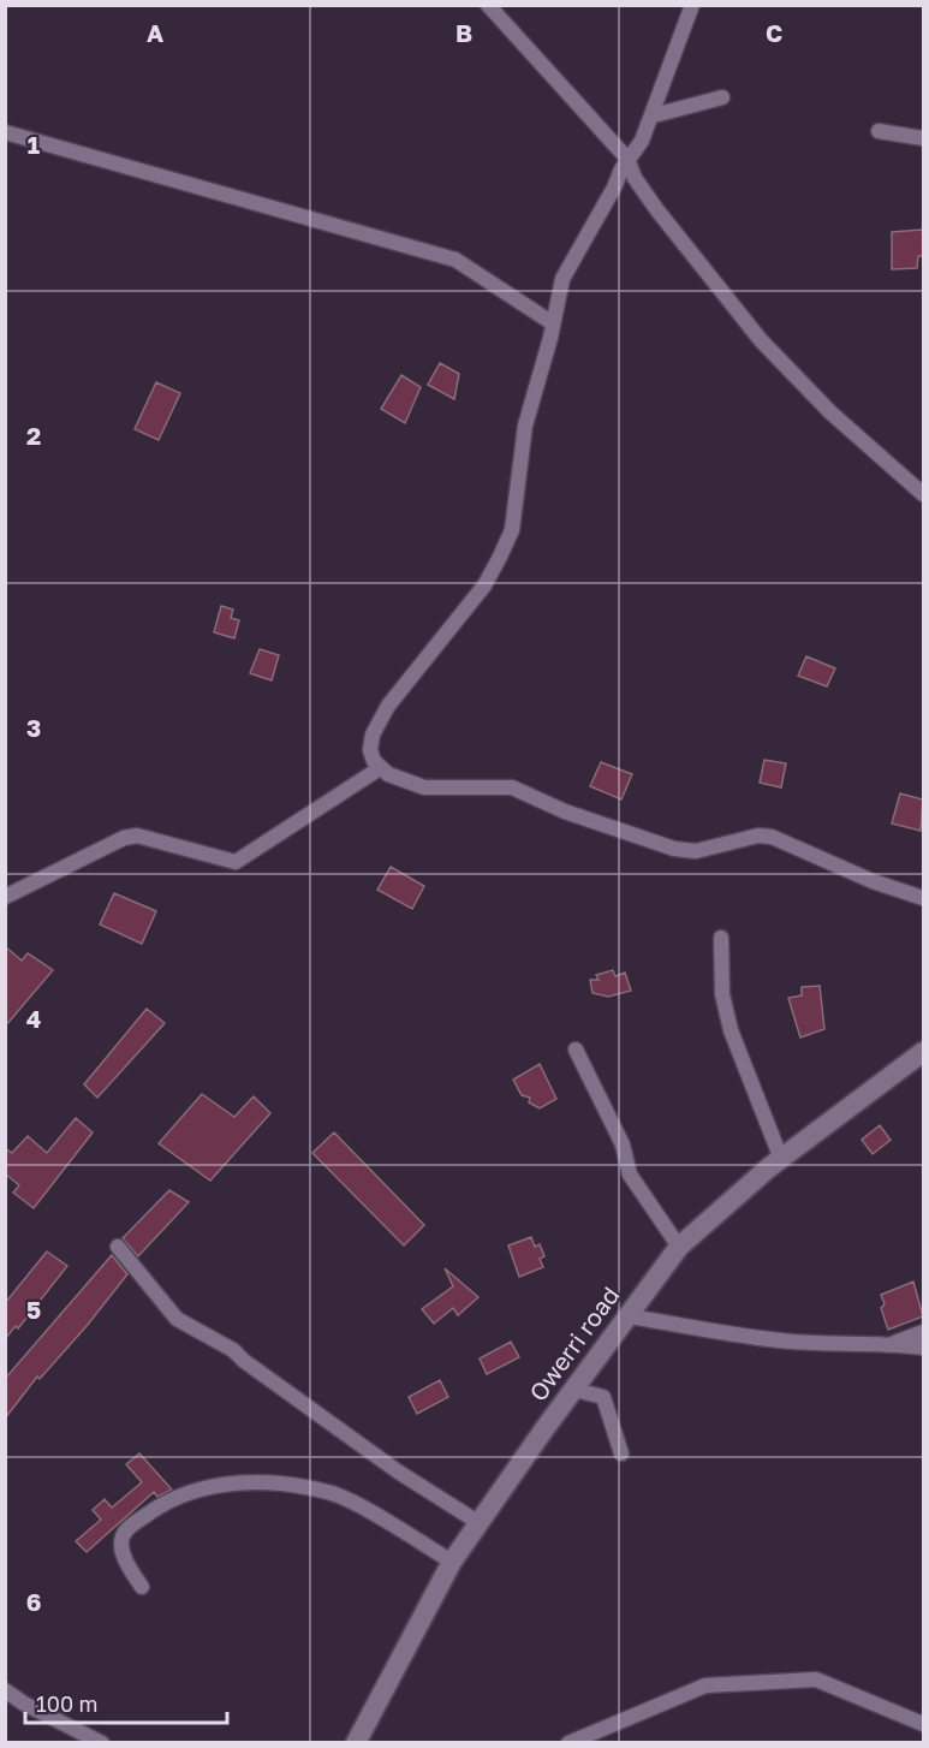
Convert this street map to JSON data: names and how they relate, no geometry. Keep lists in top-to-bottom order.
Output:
{
  "streets": {
    "main road": ["Owerri road"]
  },
  "scale_bar": "100 m",
  "grid": {
    "columns": ["A", "B", "C"],
    "rows": [
      "1",
      "2",
      "3",
      "4",
      "5",
      "6"
    ]
  }
}
